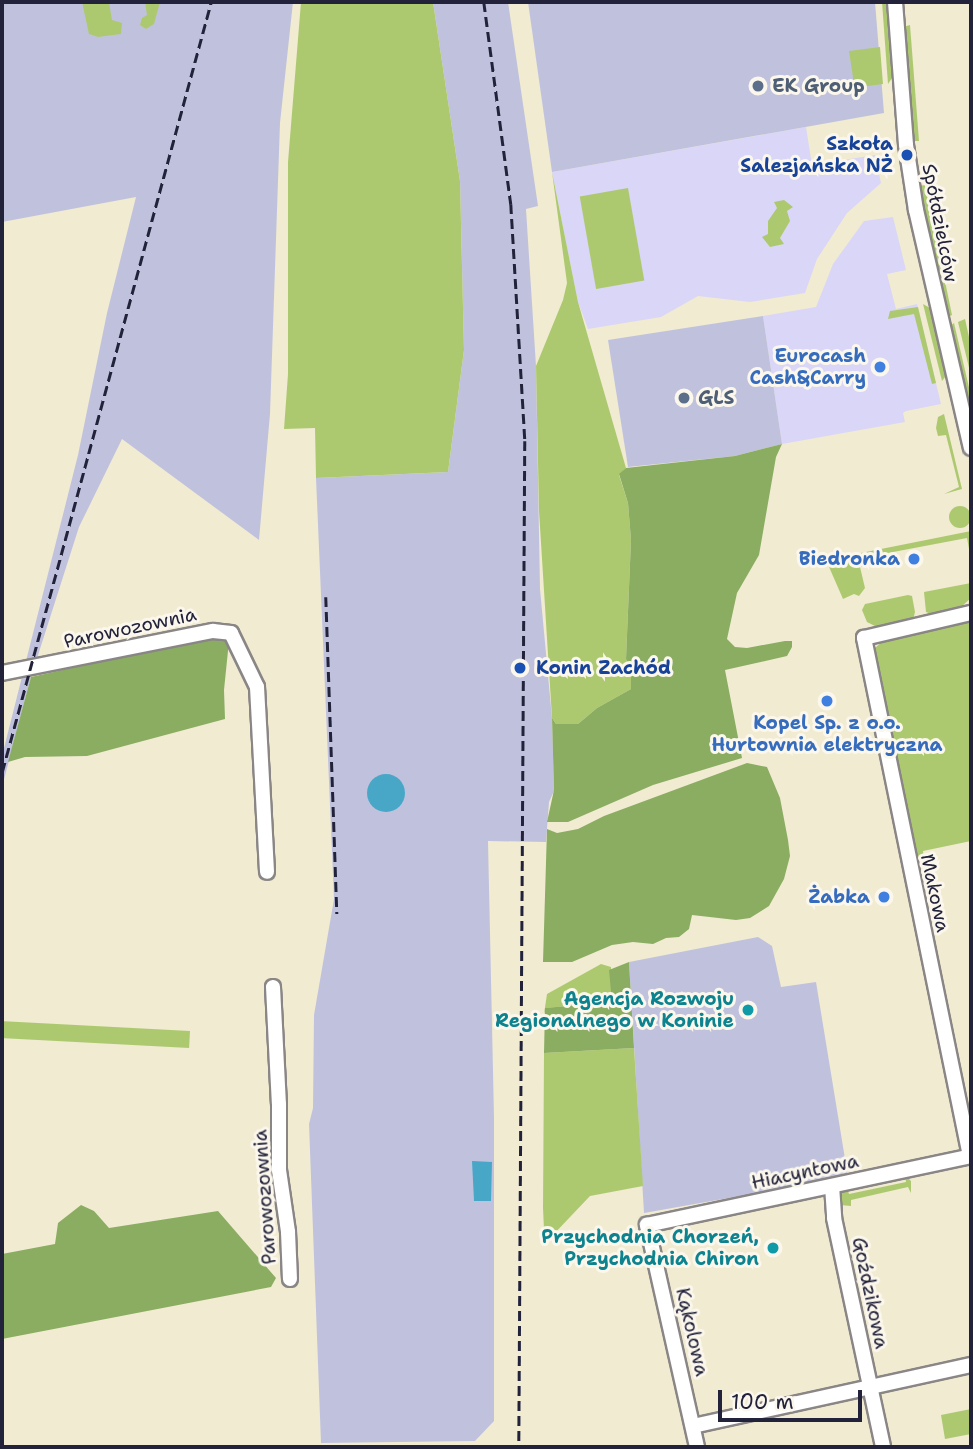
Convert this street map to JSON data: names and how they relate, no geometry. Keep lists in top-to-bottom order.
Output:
{
  "streets": {
    "street": [
      "Spółdzielców",
      "Parowozownia",
      "Makowa",
      "Hiacyntowa",
      "Goździkowa",
      "Kąkolowa"
    ]
  },
  "crossings": [
    ["Makowa", "Hiacyntowa"],
    ["Hiacyntowa", "Goździkowa"],
    ["Hiacyntowa", "Kąkolowa"]
  ],
  "places": [
    "EK Group",
    "Szkoła Salezjańska NŻ",
    "Eurocash Cash&Carry",
    "GLS",
    "Biedronka",
    "Konin Zachód",
    "Kopel Sp. z o.o. Hurtownia elektryczna",
    "Żabka",
    "Agencja Rozwoju Regionalnego w Koninie",
    "Przychodnia Chorzeń, Przychodnia Chiron"
  ],
  "scale_bar": "100 m"
}
